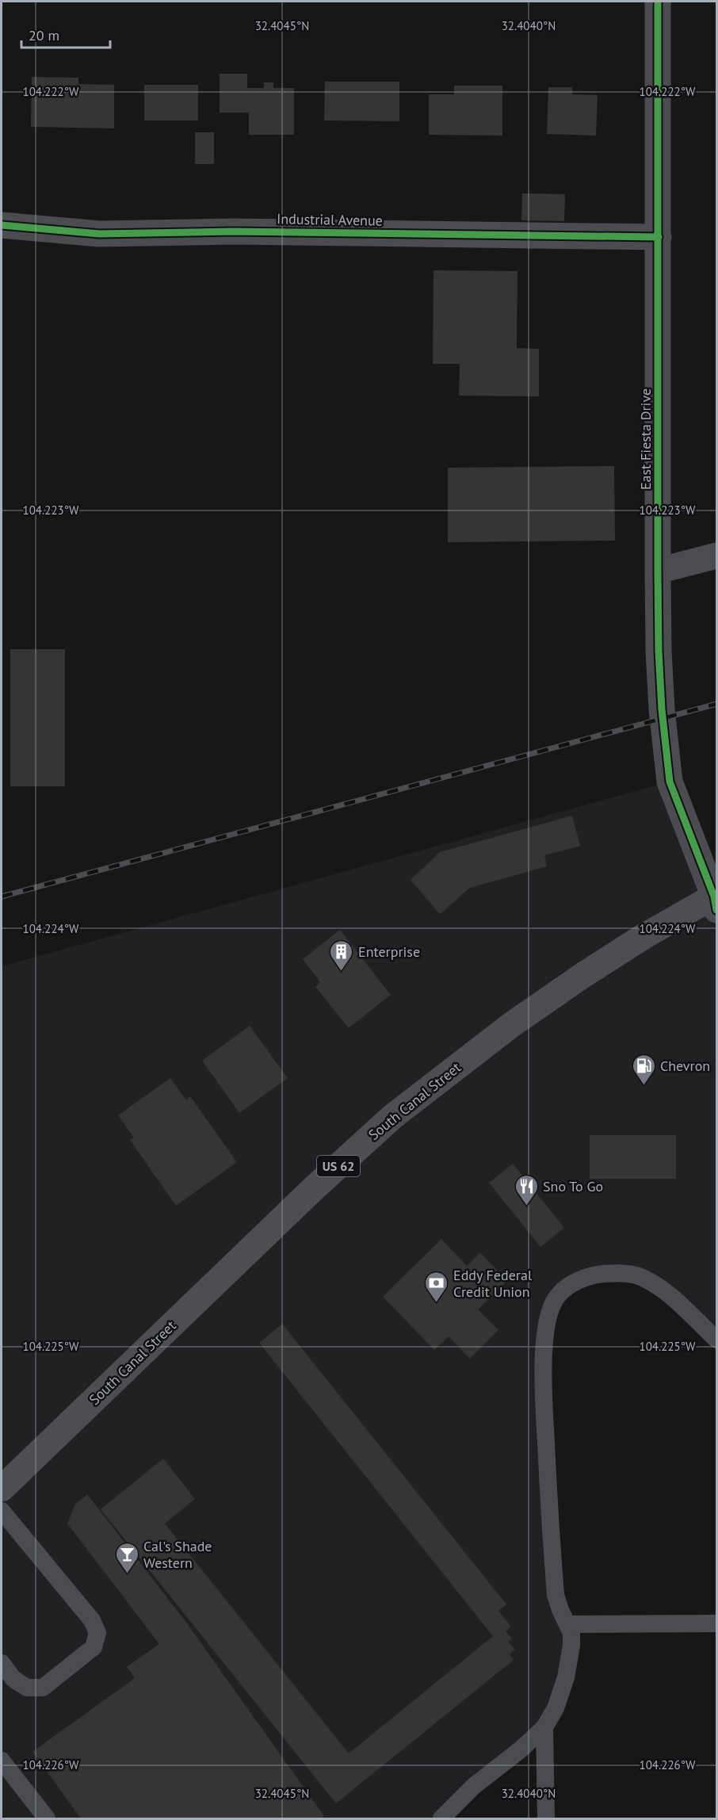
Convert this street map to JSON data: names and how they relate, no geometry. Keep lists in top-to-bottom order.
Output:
{
  "streets": {
    "highway": ["South Canal Street", "US 62"],
    "street": ["Industrial Avenue", "East Fiesta Drive"]
  },
  "crossings": [
    ["Industrial Avenue", "East Fiesta Drive"],
    ["East Fiesta Drive", "South Canal Street"]
  ],
  "places": {
    "building": ["Enterprise"],
    "fuel station": ["Chevron"],
    "restaurant": ["Sno To Go"],
    "bank": ["Eddy Federal Credit Union"],
    "bar": ["Cal's Shade Western"]
  },
  "scale_bar": "20 m",
  "coordinates": [
    "32.4045°N",
    "32.4040°N",
    "104.222°W",
    "104.223°W",
    "104.224°W",
    "104.225°W",
    "104.226°W"
  ]
}
